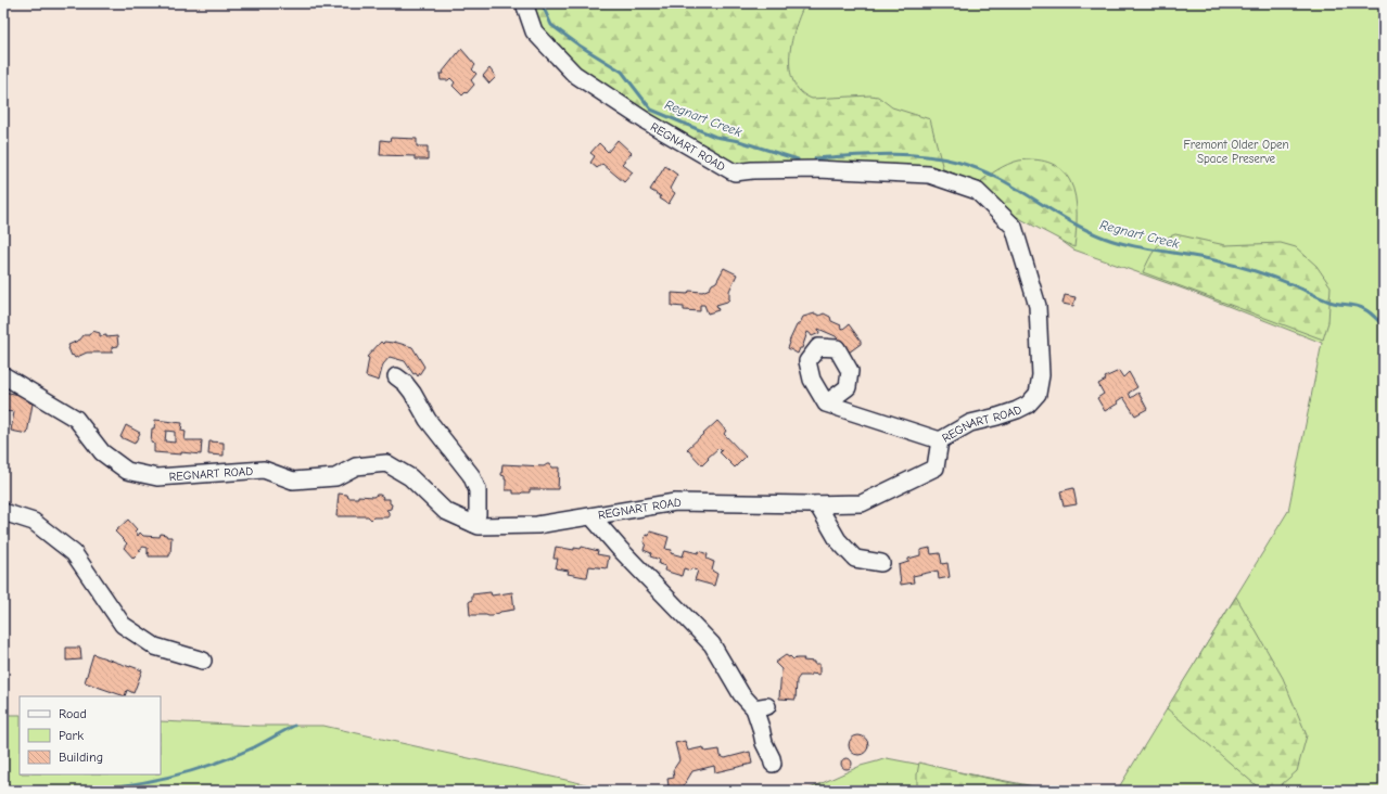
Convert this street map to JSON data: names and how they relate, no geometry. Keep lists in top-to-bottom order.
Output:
{
  "streets": {
    "street": ["REGNART ROAD"]
  },
  "water": ["Regnart Creek"],
  "parks": ["Fremont Older Open Space Preserve"],
  "legend": ["Road", "Park", "Building"]
}
